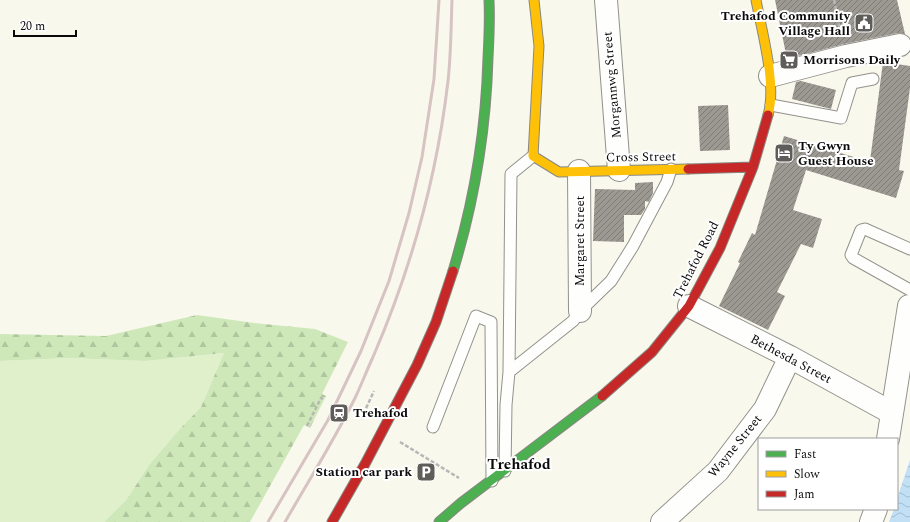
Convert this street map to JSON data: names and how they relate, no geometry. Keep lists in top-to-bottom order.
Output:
{
  "streets": {
    "street": [
      "Morgannwg Street",
      "Cross Street",
      "Margaret Street",
      "Trehafod Road",
      "Bethesda Street",
      "Wayne Street"
    ]
  },
  "crossings": [
    ["Morgannwg Street", "Cross Street"],
    ["Cross Street", "Margaret Street"],
    ["Cross Street", "Trehafod Road"],
    ["Trehafod Road", "Bethesda Street"],
    ["Bethesda Street", "Wayne Street"]
  ],
  "districts": ["Trehafod"],
  "places": {
    "public building": ["Trehafod Community Village Hall"],
    "supermarket": ["Morrisons Daily"],
    "hotel": ["Ty Gwyn Guest House"],
    "station": ["Trehafod"],
    "parking": ["Station car park"]
  },
  "legend": ["Fast", "Slow", "Jam"],
  "scale_bar": "20 m"
}
